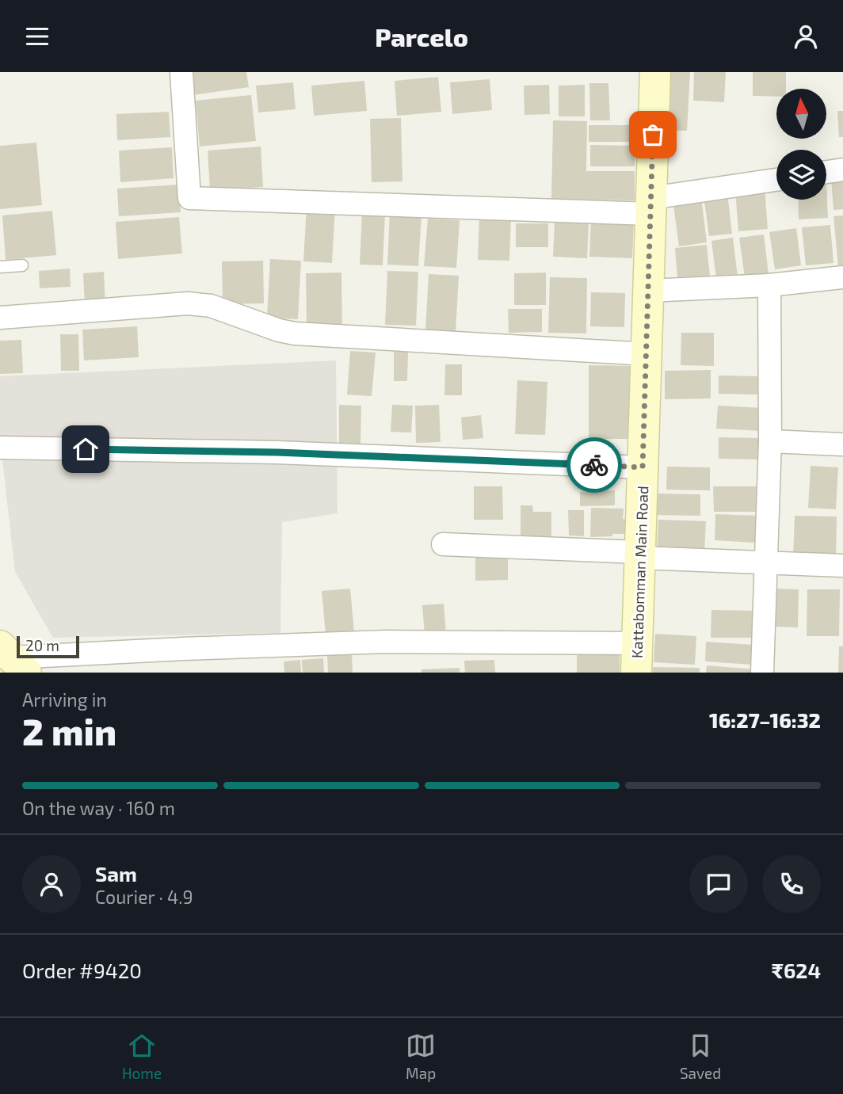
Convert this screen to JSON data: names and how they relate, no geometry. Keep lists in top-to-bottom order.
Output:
{
  "streets": {
    "street": ["Kattabomman Main Road"]
  },
  "scale_bar": "20 m",
  "north": "top",
  "page": {
    "header": "Parcelo",
    "scale": "20 m",
    "heading": ["2 min", "Arriving in", "16:27–16:32"],
    "panel": [
      "Sam",
      "Courier · 4.9",
      "Order #9420",
      "₹624"
    ],
    "bar": "On the way · 160 m",
    "tabs": ["Home", "Map", "Saved"]
  }
}
